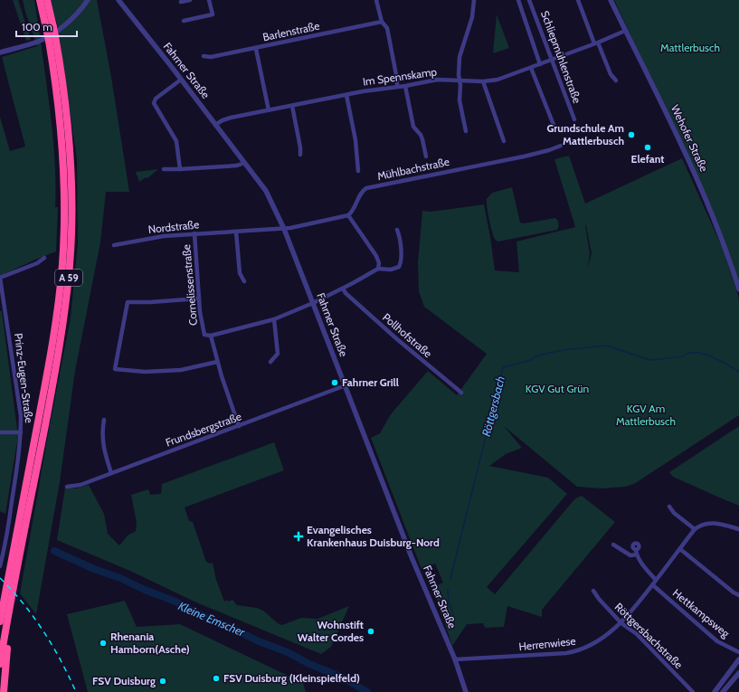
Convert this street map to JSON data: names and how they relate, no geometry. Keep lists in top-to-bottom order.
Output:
{
  "streets": {
    "highway": ["A 59"],
    "street": [
      "Barlenstraße",
      "Schliepmühlenstraße",
      "Fahrner Straße",
      "Im Spennskamp",
      "Wehofer Straße",
      "Mühlbachstraße",
      "Nordstraße",
      "Cornelissenstraße",
      "Pollhofstraße",
      "Prinz-Eugen-Straße",
      "Frundsbergstraße",
      "Hettkampsweg",
      "Röttgersbachstraße",
      "Herrenwiese"
    ]
  },
  "crossings": [
    ["Schliepmühlenstraße", "Im Spennskamp"],
    ["Fahrner Straße", "Im Spennskamp"],
    ["Fahrner Straße", "Nordstraße"],
    ["Fahrner Straße", "Frundsbergstraße"],
    ["Fahrner Straße", "Herrenwiese"],
    ["Im Spennskamp", "Wehofer Straße"],
    ["Nordstraße", "Cornelissenstraße"],
    ["Cornelissenstraße", "Frundsbergstraße"],
    ["Hettkampsweg", "Herrenwiese"],
    ["Röttgersbachstraße", "Herrenwiese"]
  ],
  "water": ["Röttgersbach", "Kleine Emscher"],
  "parks": ["Mattlerbusch", "KGV Gut Grün", "KGV Am Mattlerbusch"],
  "places": {
    "other": [
      "Grundschule Am Mattlerbusch",
      "Elefant",
      "Fahrner Grill",
      "Wohnstift Walter Cordes",
      "Rhenania Hamborn(Asche)",
      "FSV Duisburg (Kleinspielfeld)",
      "FSV Duisburg"
    ],
    "health": ["Evangelisches Krankenhaus Duisburg-Nord"]
  },
  "scale_bar": "100 m"
}
